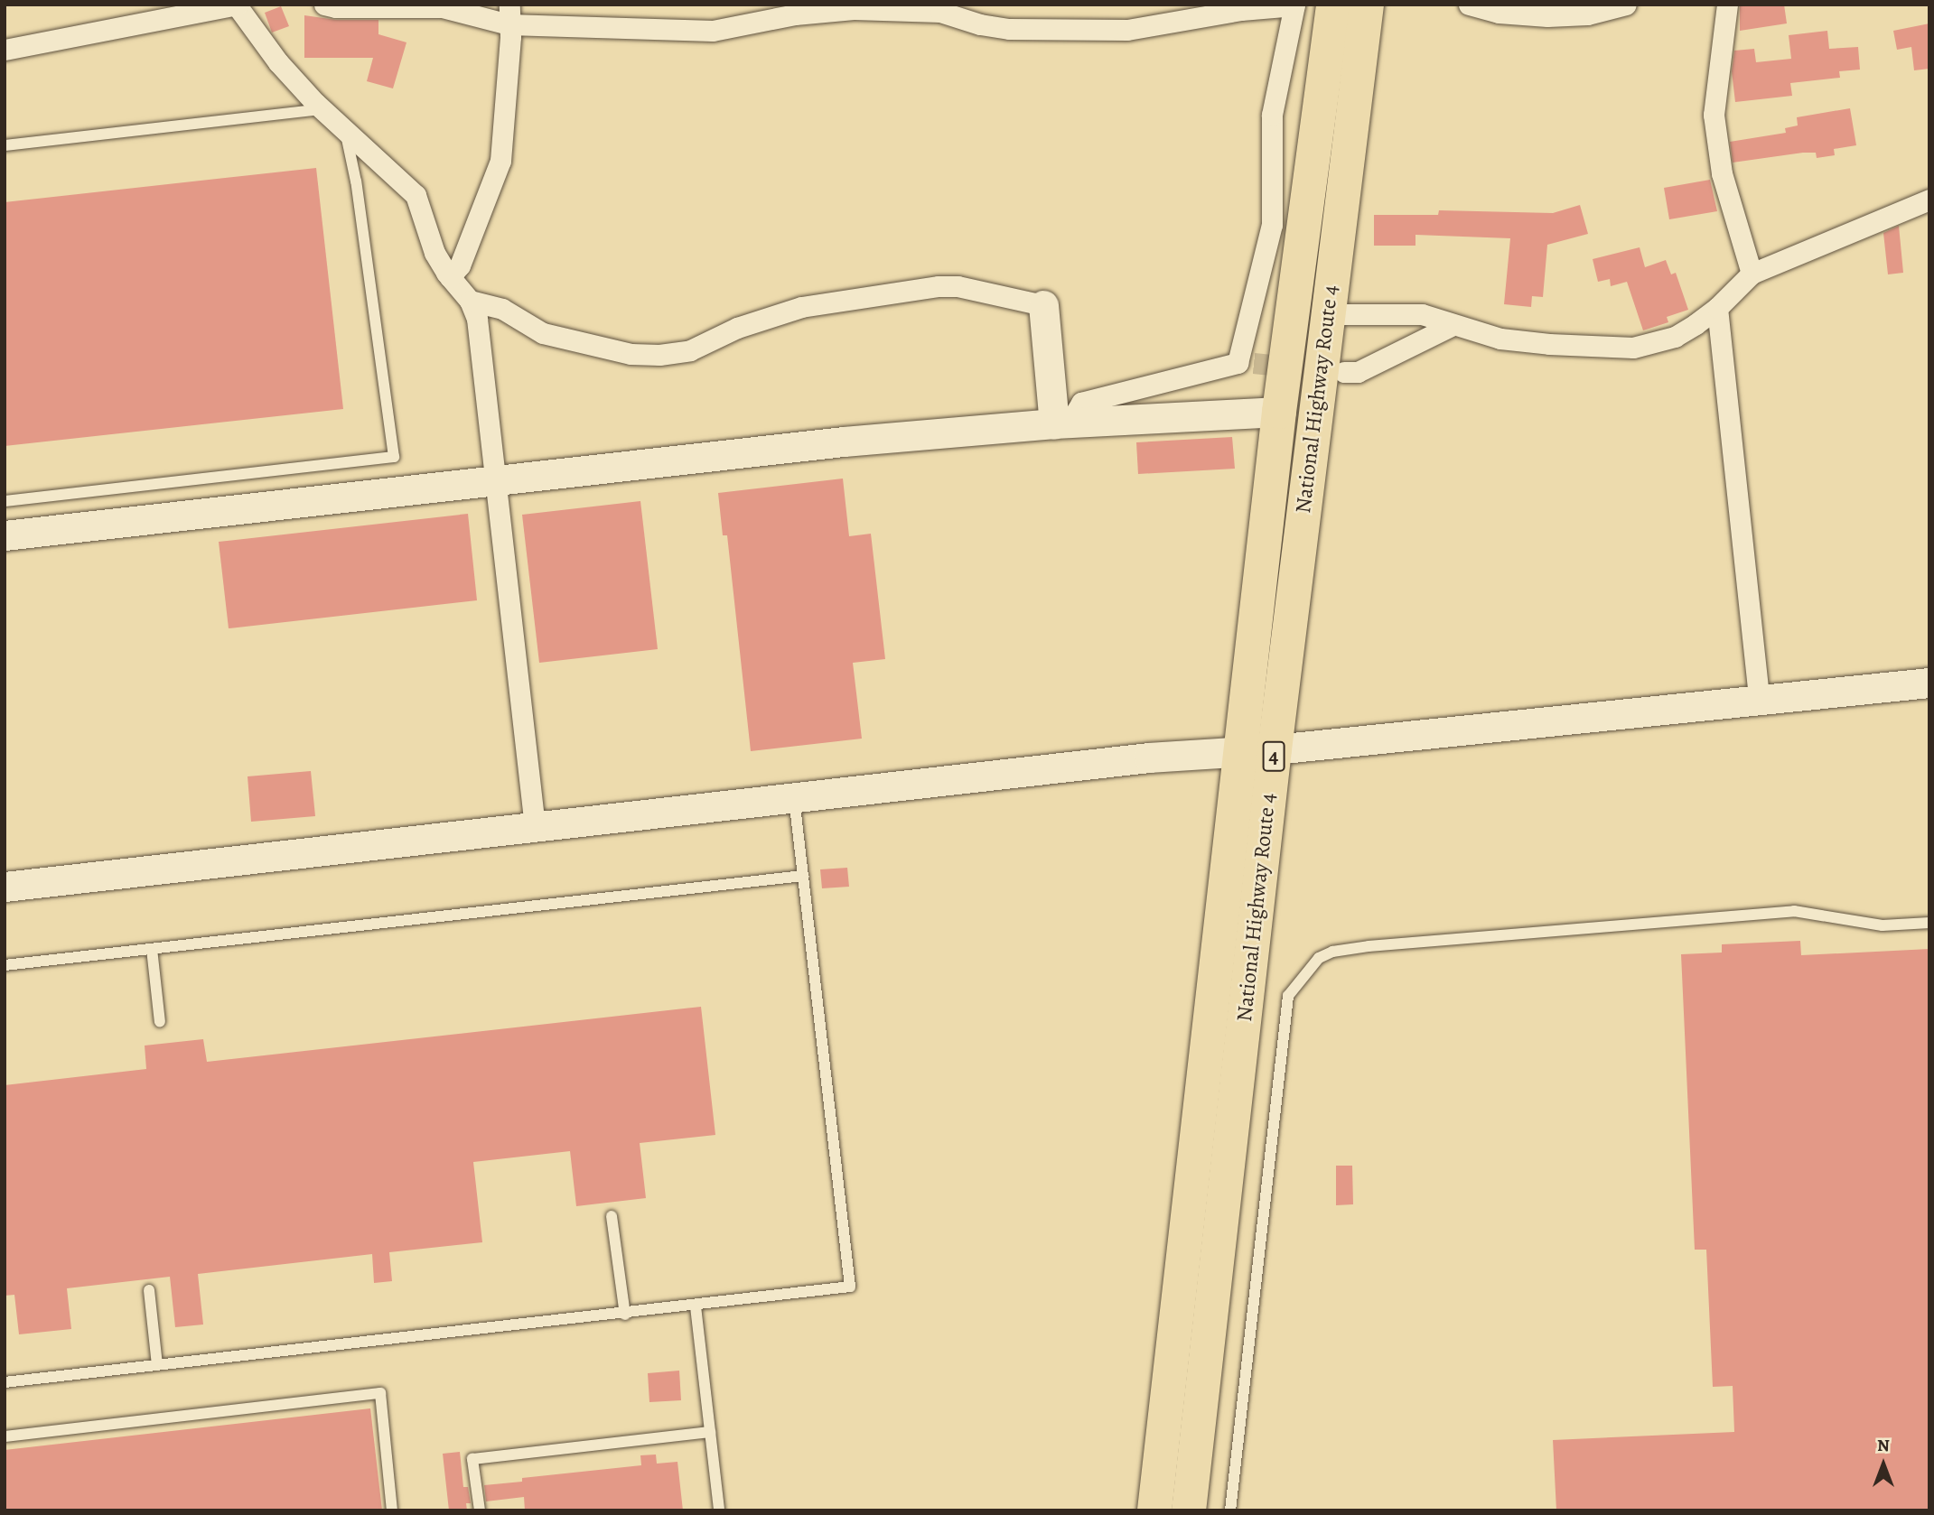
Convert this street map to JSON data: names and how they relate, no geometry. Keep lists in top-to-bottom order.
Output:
{
  "streets": {
    "highway": ["National Highway Route 4", "4"]
  },
  "north": "top"
}
